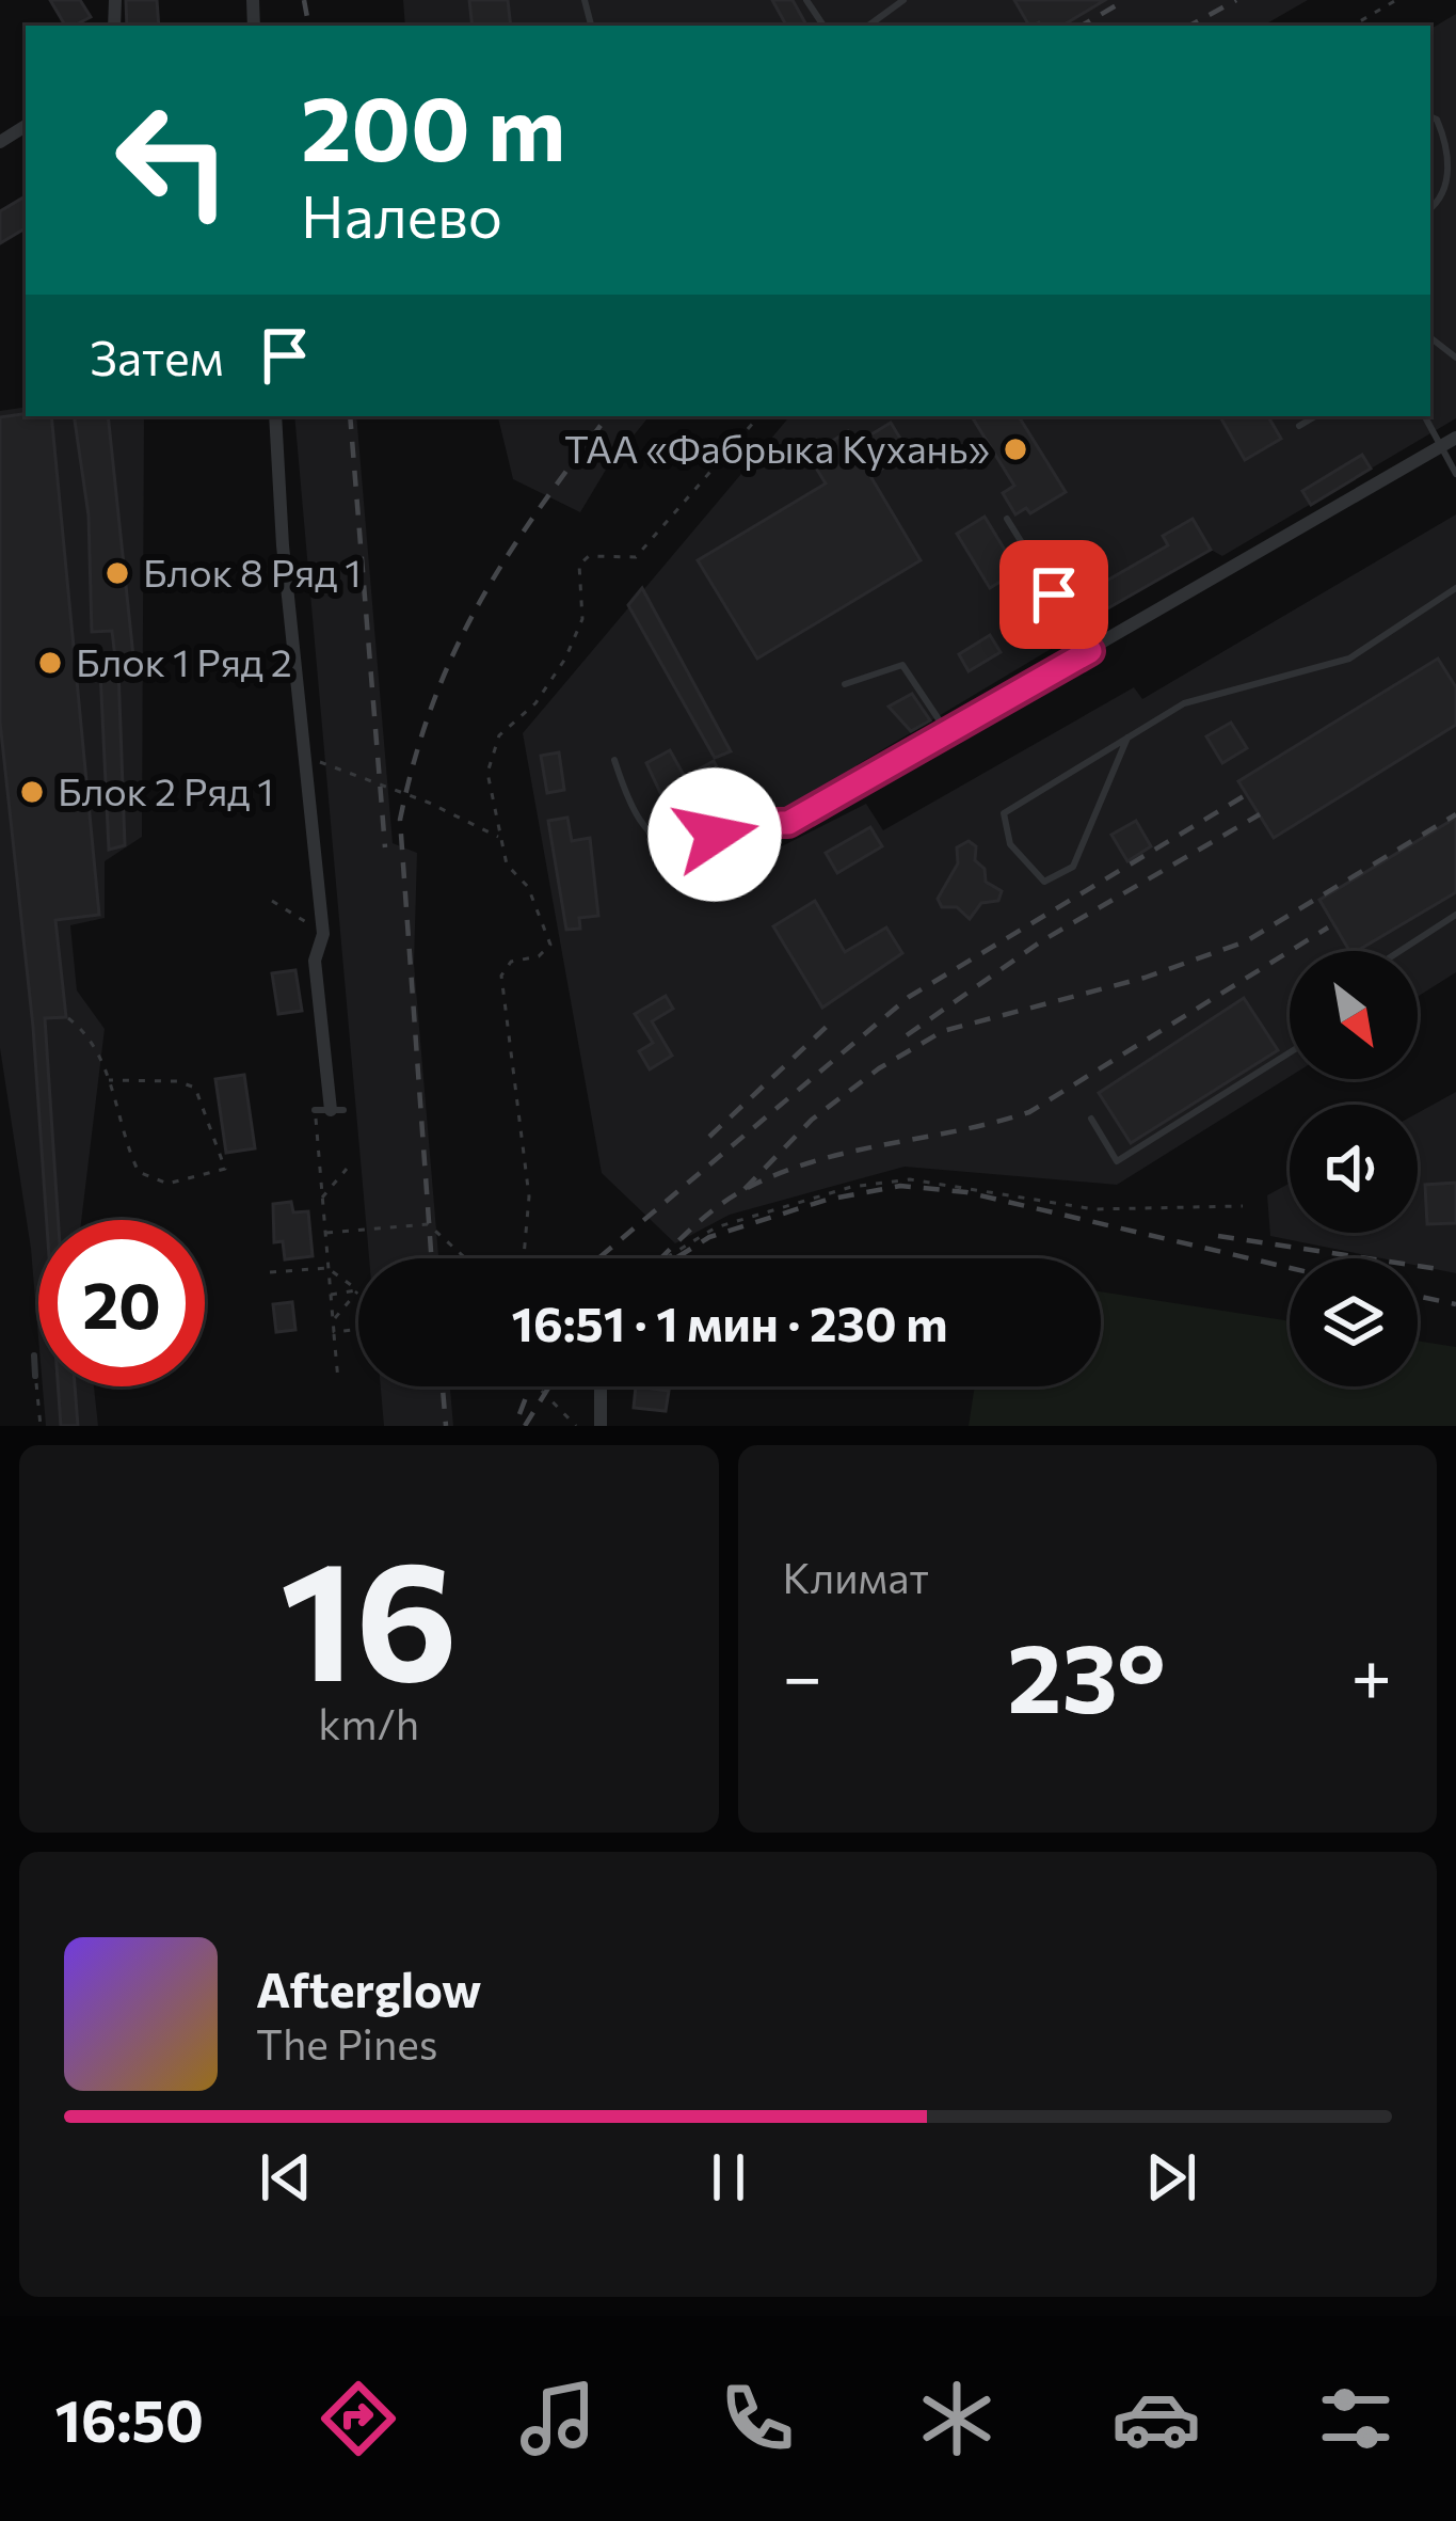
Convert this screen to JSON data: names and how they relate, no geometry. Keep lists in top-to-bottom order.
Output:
{
  "places": [
    "ТАА «Фабрыка Кухань»",
    "Блок 8 Ряд 1",
    "Блок 1 Ряд 2",
    "Блок 2 Ряд 1"
  ],
  "north": "bottom right",
  "page": {
    "turn": ["200 m", "Налево"],
    "then": "Затем",
    "limit": "20",
    "trip": "16:51 · 1 мин · 230 m",
    "tile": [
      ["16", "km/h"],
      "Климат"
    ],
    "heat": ["−", "23°", "+"],
    "song": ["Afterglow", "The Pines"],
    "tabs": "16:50"
  }
}
